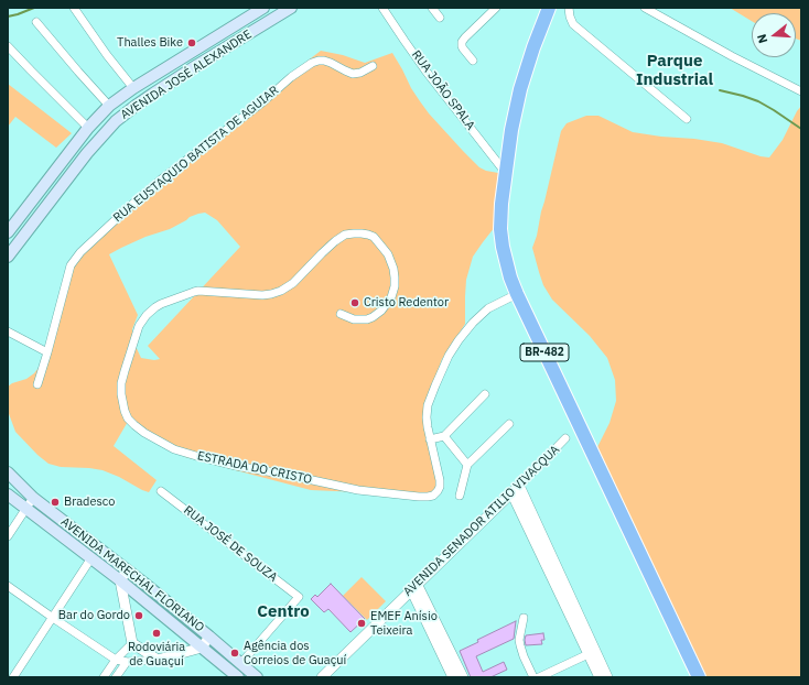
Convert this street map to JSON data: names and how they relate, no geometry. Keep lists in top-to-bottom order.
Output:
{
  "streets": {
    "highway": ["BR-482"],
    "main road": ["AVENIDA JOSÉ ALEXANDRE", "AVENIDA MARECHAL FLORIANO"],
    "street": [
      "RUA JOÃO SPALA",
      "RUA EUSTAQUIO BATISTA DE AGUIAR",
      "ESTRADA DO CRISTO",
      "AVENIDA SENADOR ATILIO VIVACQUA",
      "RUA JOSÉ DE SOUZA"
    ]
  },
  "crossings": [
    ["RUA JOÃO SPALA", "BR-482"],
    ["BR-482", "ESTRADA DO CRISTO"],
    ["RUA JOSÉ DE SOUZA", "AVENIDA MARECHAL FLORIANO"]
  ],
  "districts": ["Parque Industrial", "Centro"],
  "places": [
    "Thalles Bike",
    "Cristo Redentor",
    "Bradesco",
    "Bar do Gordo",
    "EMEF Anísio Teixeira",
    "Rodoviária de Guaçuí",
    "Agência dos Correios de Guaçuí"
  ],
  "north": "left"
}
